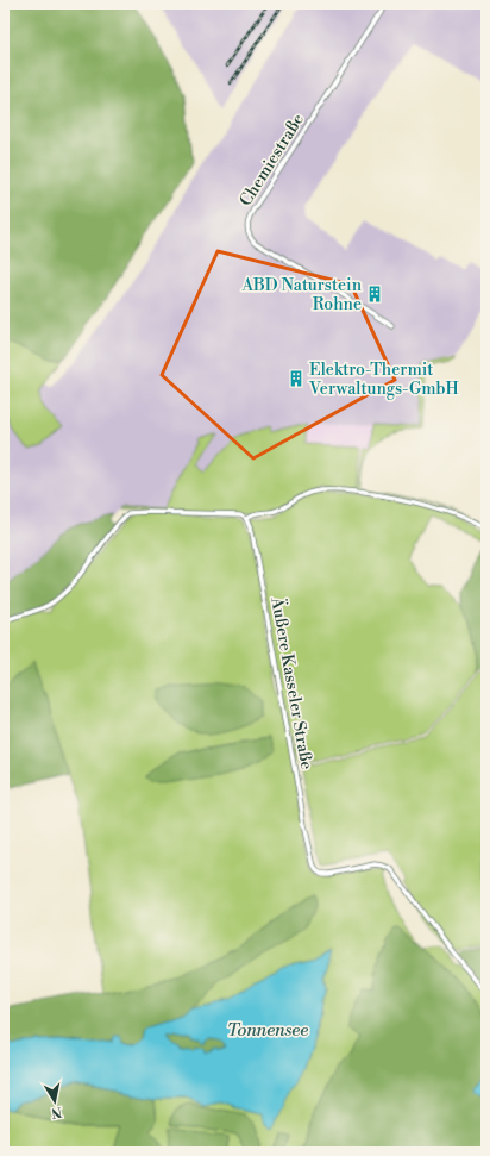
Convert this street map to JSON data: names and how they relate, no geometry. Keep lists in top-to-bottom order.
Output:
{
  "streets": {
    "street": ["Chemiestraße", "Äußere Kasseler Straße"]
  },
  "water": ["Tonnensee"],
  "places": {
    "building": ["ABD Naturstein Rohne", "Elektro-Thermit Verwaltungs-GmbH"]
  },
  "north": "bottom"
}
